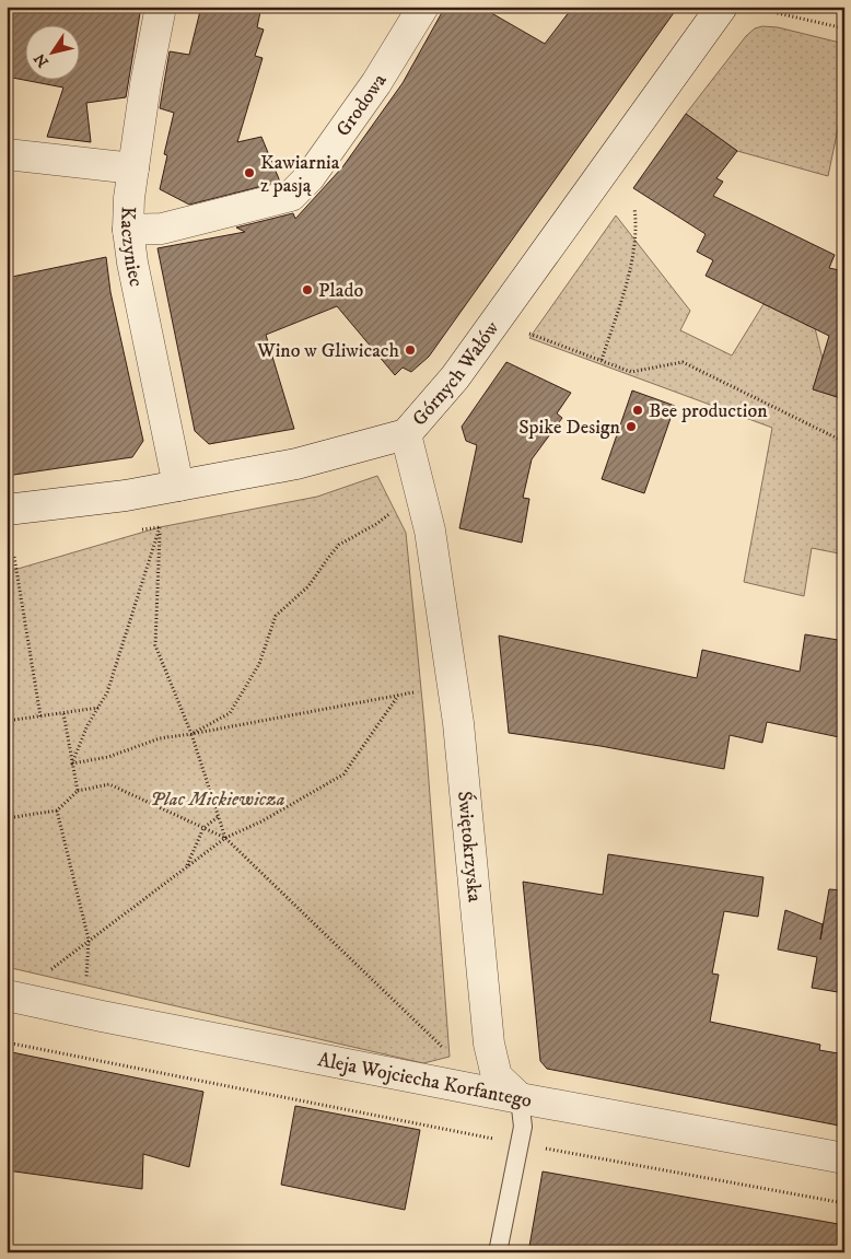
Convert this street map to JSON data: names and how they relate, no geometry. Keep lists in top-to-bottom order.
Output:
{
  "streets": {
    "street": [
      "Grodowa",
      "Kaczyniec",
      "Górnych Wałów",
      "Świętokrzyska",
      "Aleja Wojciecha Korfantego"
    ]
  },
  "crossings": [
    ["Grodowa", "Kaczyniec"],
    ["Kaczyniec", "Górnych Wałów"],
    ["Górnych Wałów", "Świętokrzyska"],
    ["Świętokrzyska", "Aleja Wojciecha Korfantego"]
  ],
  "parks": ["Plac Mickiewicza"],
  "places": [
    "Kawiarnia z pasją",
    "Plado",
    "Wino w Gliwicach",
    "Bee production",
    "Spike Design"
  ],
  "north": "bottom left"
}
